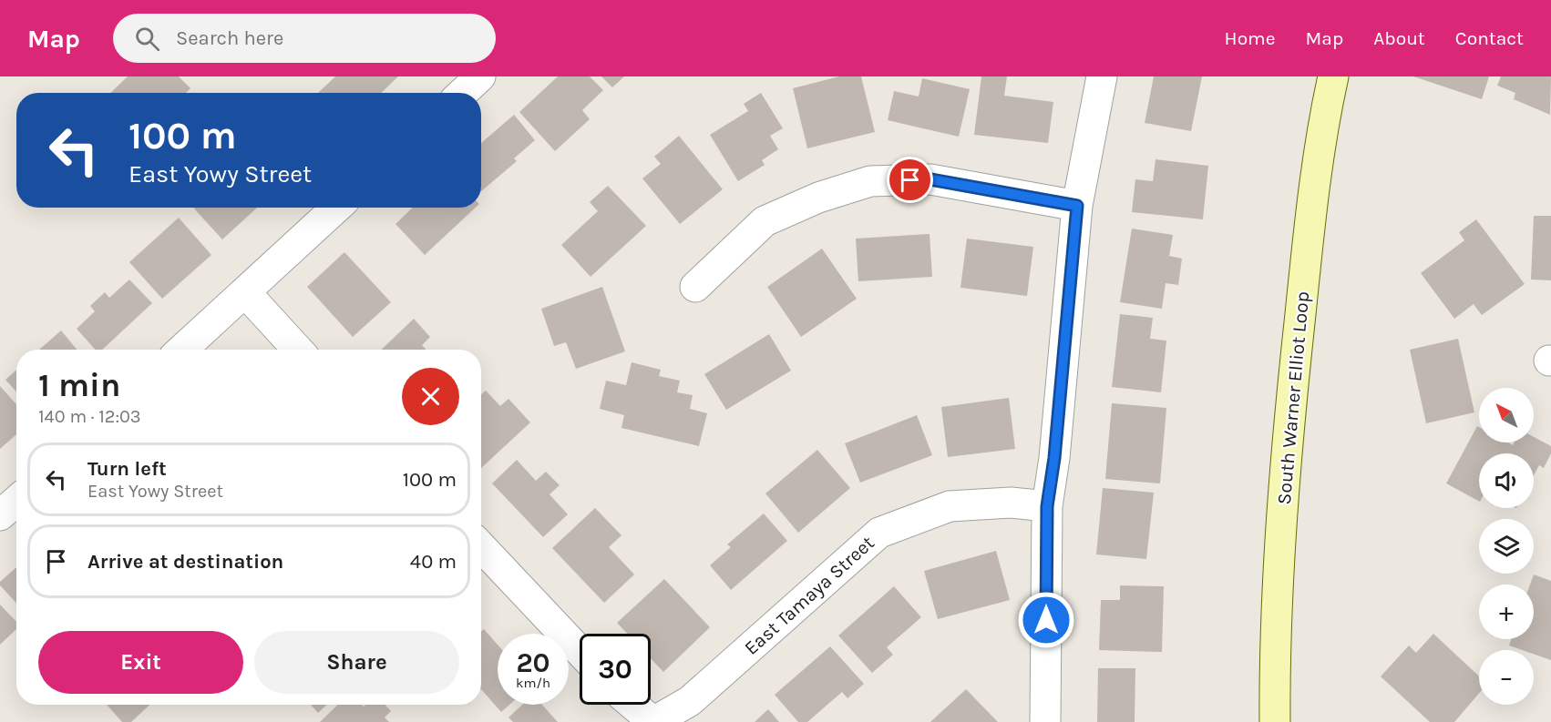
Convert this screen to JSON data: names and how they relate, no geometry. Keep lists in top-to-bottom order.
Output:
{
  "streets": {
    "main road": ["South Warner Elliot Loop"],
    "street": ["East Tamaya Street"]
  },
  "north": "top left",
  "page": {
    "header": "Map",
    "search": "Search here",
    "nav": [
      "Home",
      "Map",
      "About",
      "Contact"
    ],
    "turn": ["100 m", "East Yowy Street"],
    "heading": ["1 min", "140 m · 12:03"],
    "map_buttons": ["+", "−"],
    "list": [
      {
        "name": "Turn left",
        "note": "East Yowy Street",
        "value": "100 m"
      },
      {
        "name": "Arrive at destination",
        "value": "40 m"
      }
    ],
    "buttons": ["Exit", "Share"],
    "speed": "20 km/h",
    "limit": "30"
  }
}
